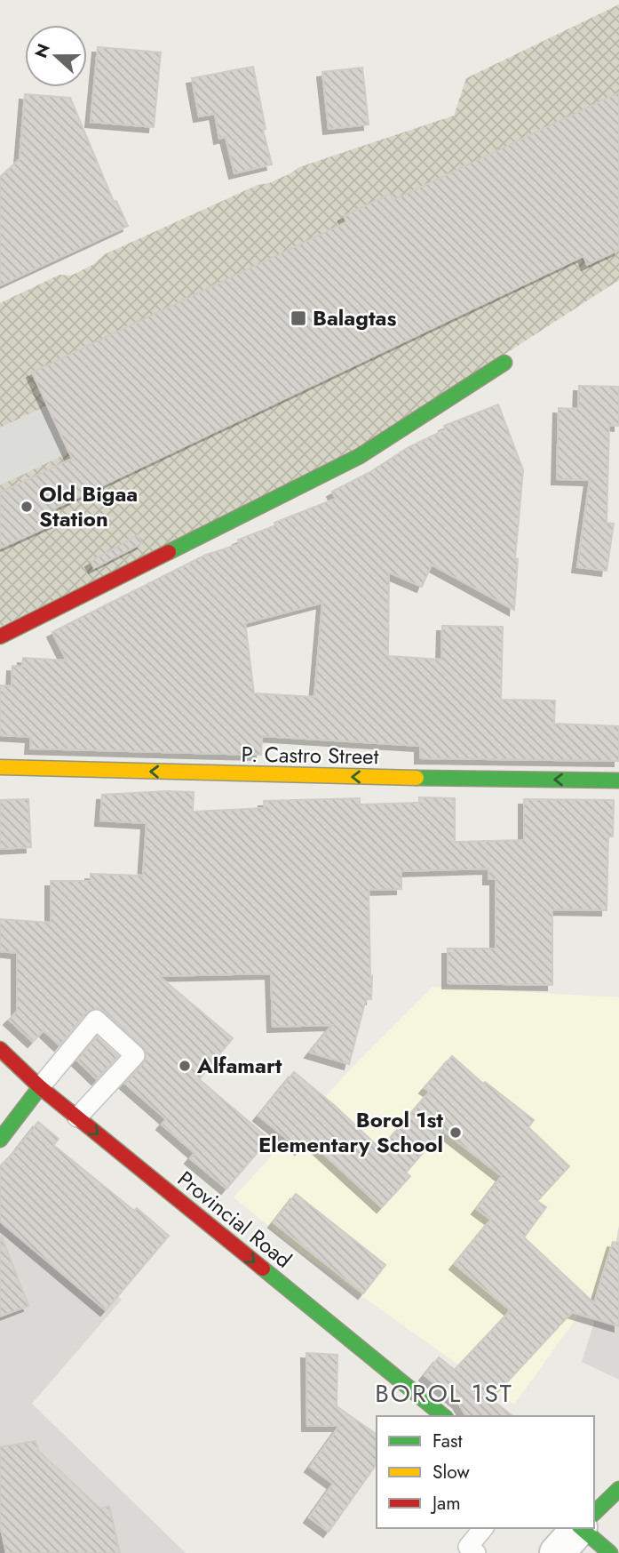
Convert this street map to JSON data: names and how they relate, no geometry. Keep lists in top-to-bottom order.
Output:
{
  "streets": {
    "main road": ["P. Castro Street", "Provincial Road"]
  },
  "one_way": ["P. Castro Street", "Provincial Road"],
  "districts": ["BOROL 1ST"],
  "places": {
    "transit": ["Balagtas"],
    "other": ["Old Bigaa Station", "Alfamart", "Borol 1st Elementary School"]
  },
  "legend": ["Fast", "Slow", "Jam"],
  "north": "left"
}
